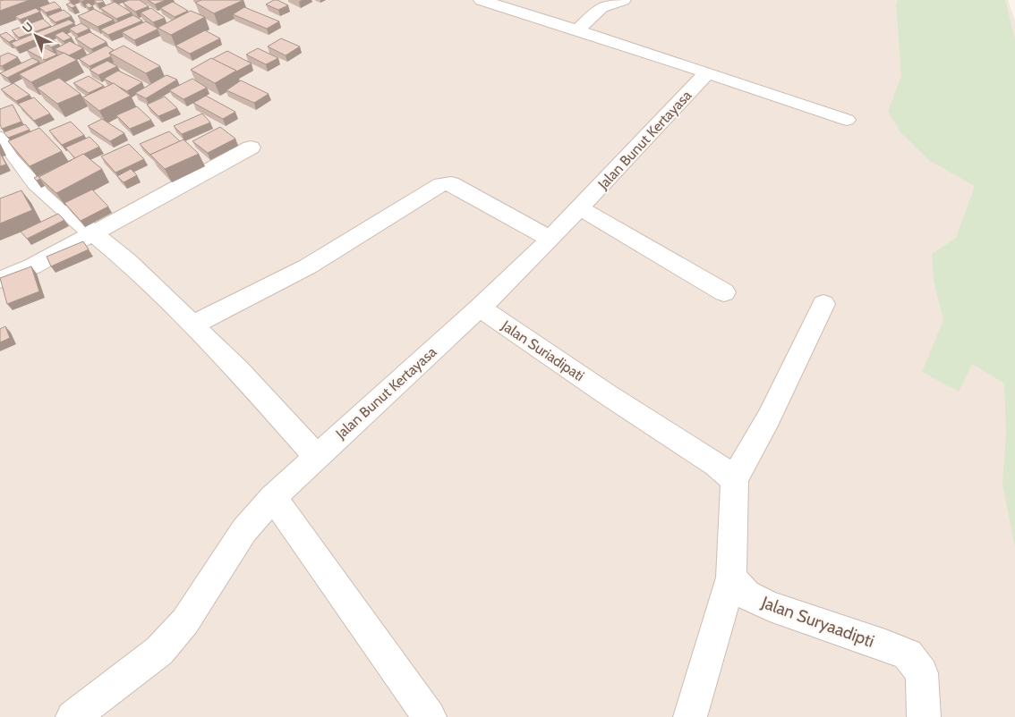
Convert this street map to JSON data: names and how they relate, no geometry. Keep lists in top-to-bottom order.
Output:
{
  "streets": {
    "street": ["Jalan Bunut Kertayasa", "Jalan Suriadipati", "Jalan Suryaadipti"]
  },
  "crossings": [
    ["Jalan Bunut Kertayasa", "Jalan Suriadipati"]
  ],
  "north": "top left"
}
